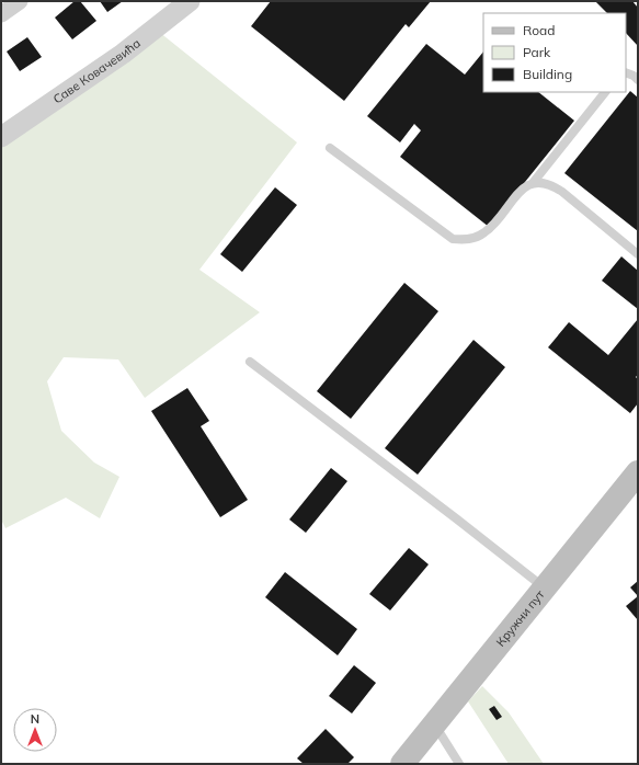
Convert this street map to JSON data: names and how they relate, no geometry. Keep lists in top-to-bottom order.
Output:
{
  "streets": {
    "main road": ["Кружни пут"],
    "street": ["Саве Ковачевића"]
  },
  "legend": ["Road", "Park", "Building"],
  "north": "top"
}
